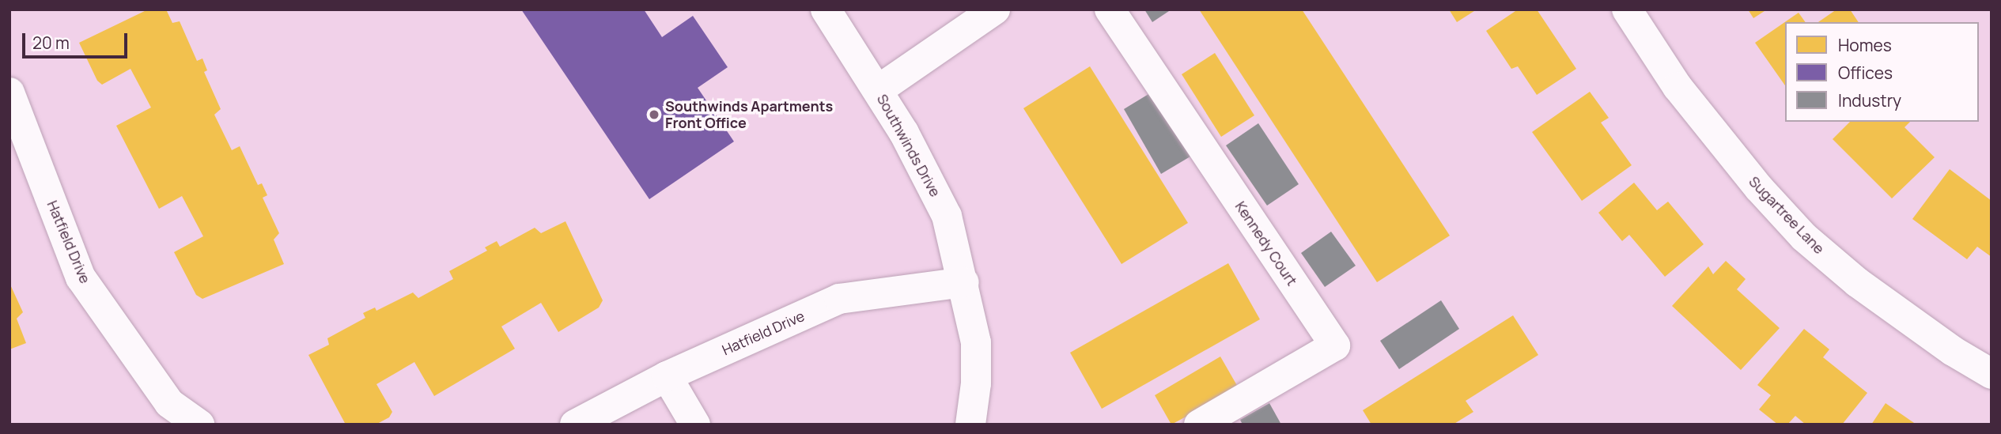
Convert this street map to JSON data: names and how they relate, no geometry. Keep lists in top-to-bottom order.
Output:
{
  "streets": {
    "street": [
      "Southwinds Drive",
      "Sugartree Lane",
      "Hatfield Drive",
      "Kennedy Court"
    ]
  },
  "crossings": [
    ["Southwinds Drive", "Hatfield Drive"]
  ],
  "places": ["Southwinds Apartments Front Office"],
  "legend": ["Homes", "Offices", "Industry"],
  "scale_bar": "20 m"
}
